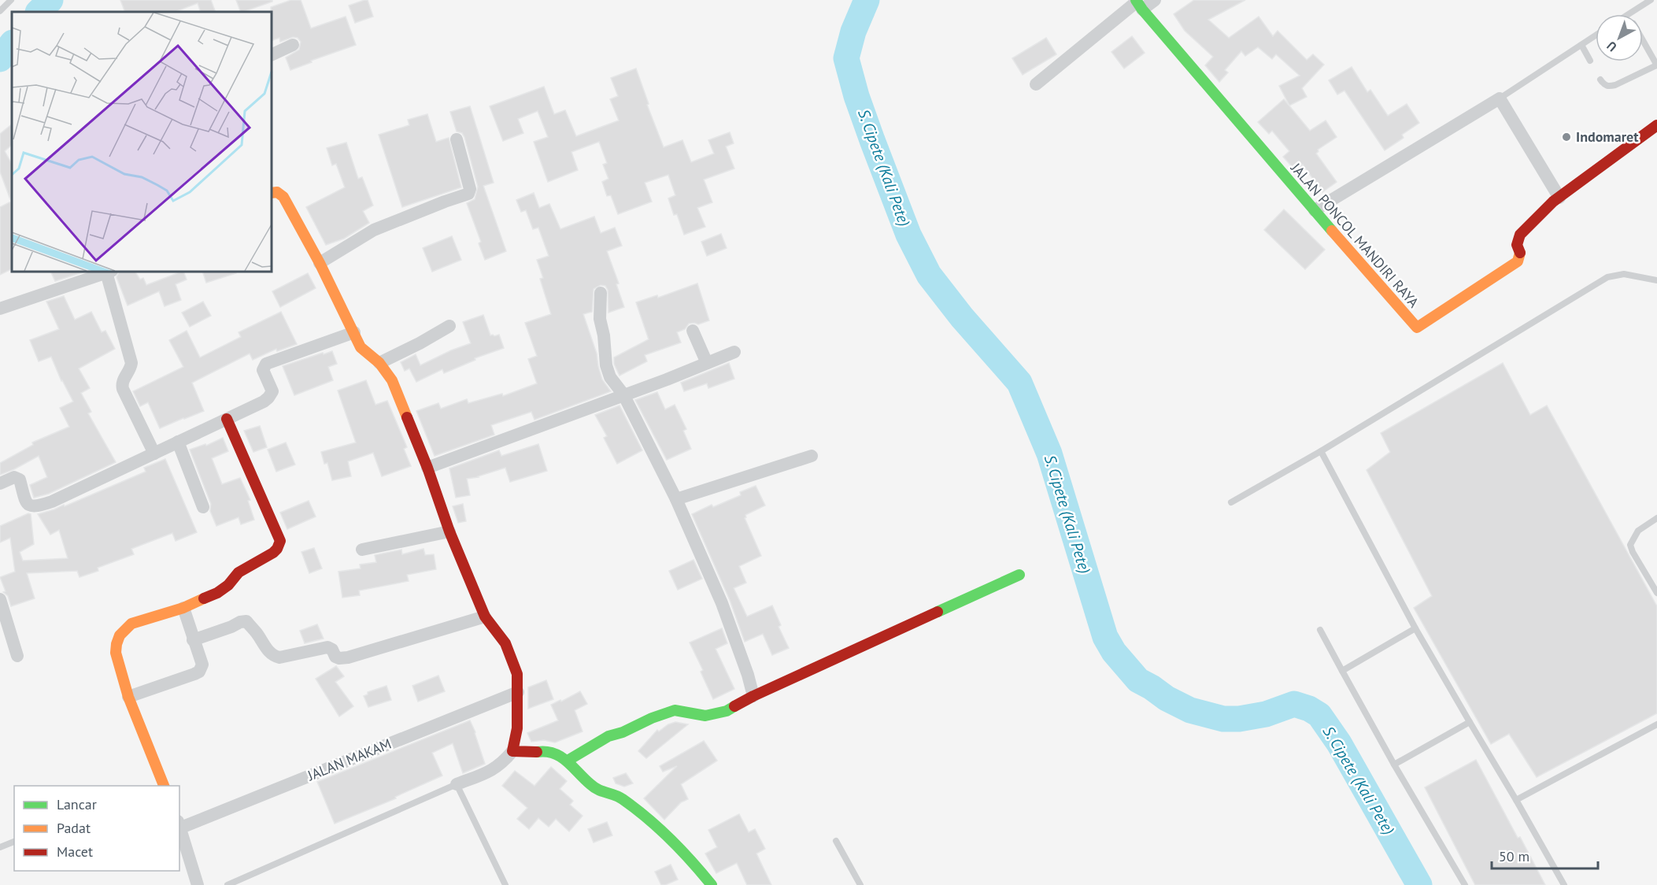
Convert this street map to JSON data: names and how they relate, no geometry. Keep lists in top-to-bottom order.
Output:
{
  "streets": {
    "street": ["JALAN PONCOL MANDIRI RAYA", "JALAN MAKAM"]
  },
  "water": ["S. Cipete (Kali Pete)"],
  "places": ["Indomaret"],
  "legend": ["Lancar", "Padat", "Macet"],
  "scale_bar": "50 m",
  "north": "bottom left"
}
